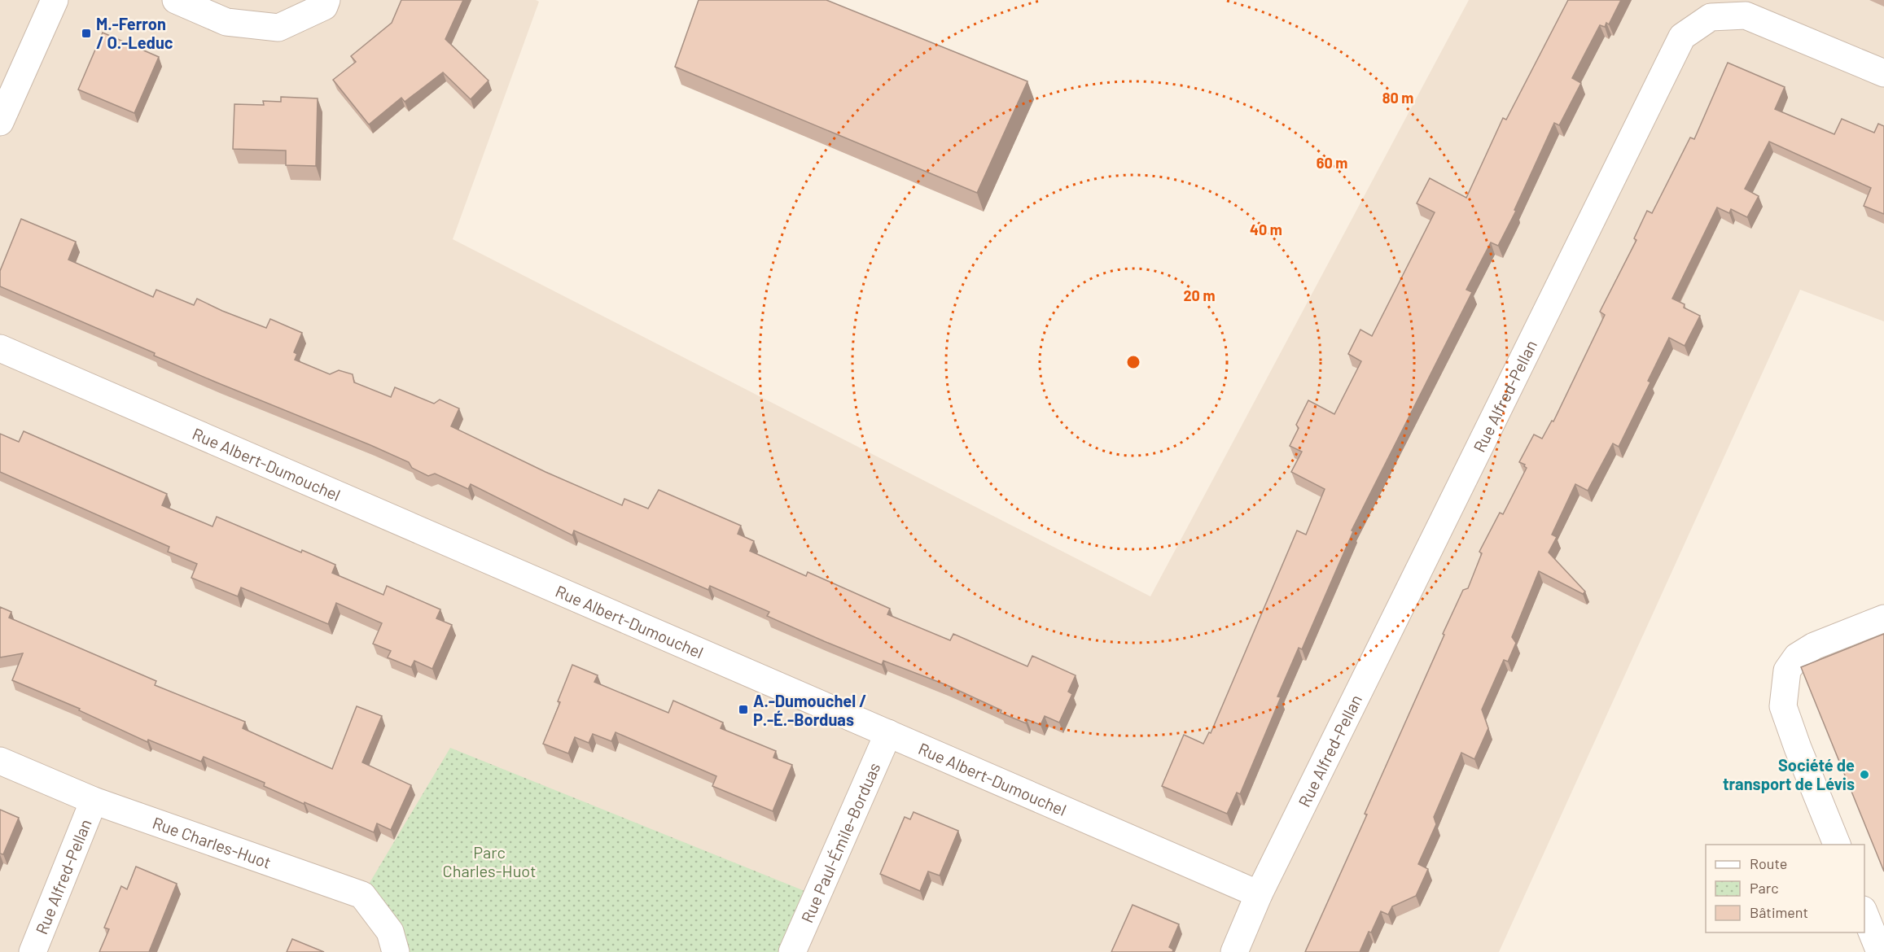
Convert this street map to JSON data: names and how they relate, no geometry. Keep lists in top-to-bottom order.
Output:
{
  "streets": {
    "street": [
      "Rue Alfred-Pellan",
      "Rue Albert-Dumouchel",
      "Rue Charles-Huot",
      "Rue Paul-Émile-Borduas"
    ]
  },
  "crossings": [
    ["Rue Alfred-Pellan", "Rue Albert-Dumouchel"],
    ["Rue Alfred-Pellan", "Rue Charles-Huot"],
    ["Rue Albert-Dumouchel", "Rue Paul-Émile-Borduas"]
  ],
  "parks": ["Parc Charles-Huot"],
  "places": {
    "transit": ["M.-Ferron / O.-Leduc", "A.-Dumouchel / P.-É.-Borduas"],
    "other": ["Société de transport de Lévis"]
  },
  "legend": ["Route", "Parc", "Bâtiment"],
  "rings": [
    "80 m",
    "60 m",
    "40 m",
    "20 m"
  ]
}
